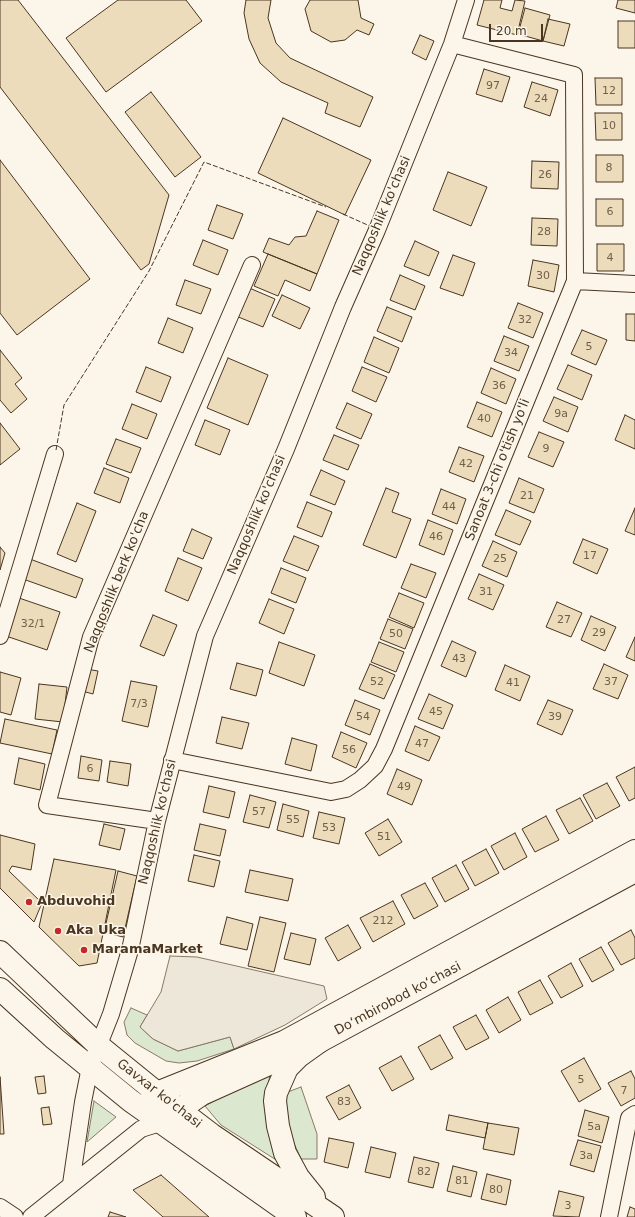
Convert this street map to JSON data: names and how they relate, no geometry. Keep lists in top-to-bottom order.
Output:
{
  "streets": {
    "main road": ["Doʻmbirobod koʻchasi", "Gavxar ko'chasi"],
    "street": ["Naqqoshlik ko'chasi", "Sanoat 3-chi o'tish yo'li", "Naqqoshlik berk ko'cha"]
  },
  "crossings": [
    ["Naqqoshlik ko'chasi", "Sanoat 3-chi o'tish yo'li"],
    ["Naqqoshlik ko'chasi", "Naqqoshlik berk ko'cha"],
    ["Naqqoshlik ko'chasi", "Gavxar ko'chasi"],
    ["Doʻmbirobod koʻchasi", "Gavxar ko'chasi"]
  ],
  "places": ["Abduvohid", "Aka Uka", "MaramaMarket"],
  "house_numbers": [
    "97",
    "12",
    "24",
    "10",
    "8",
    "26",
    "6",
    "28",
    "4",
    "30",
    "32",
    "5",
    "34",
    "36",
    "9а",
    "40",
    "9",
    "42",
    "21",
    "44",
    "46",
    "17",
    "25",
    "31",
    "27",
    "32/1",
    "29",
    "50",
    "43",
    "52",
    "37",
    "41",
    "7/3",
    "45",
    "54",
    "39",
    "47",
    "56",
    "6",
    "49",
    "57",
    "55",
    "53",
    "51",
    "212",
    "5",
    "7",
    "83",
    "5а",
    "3а",
    "82",
    "81",
    "80",
    "3"
  ],
  "scale_bar": "20 m"
}
